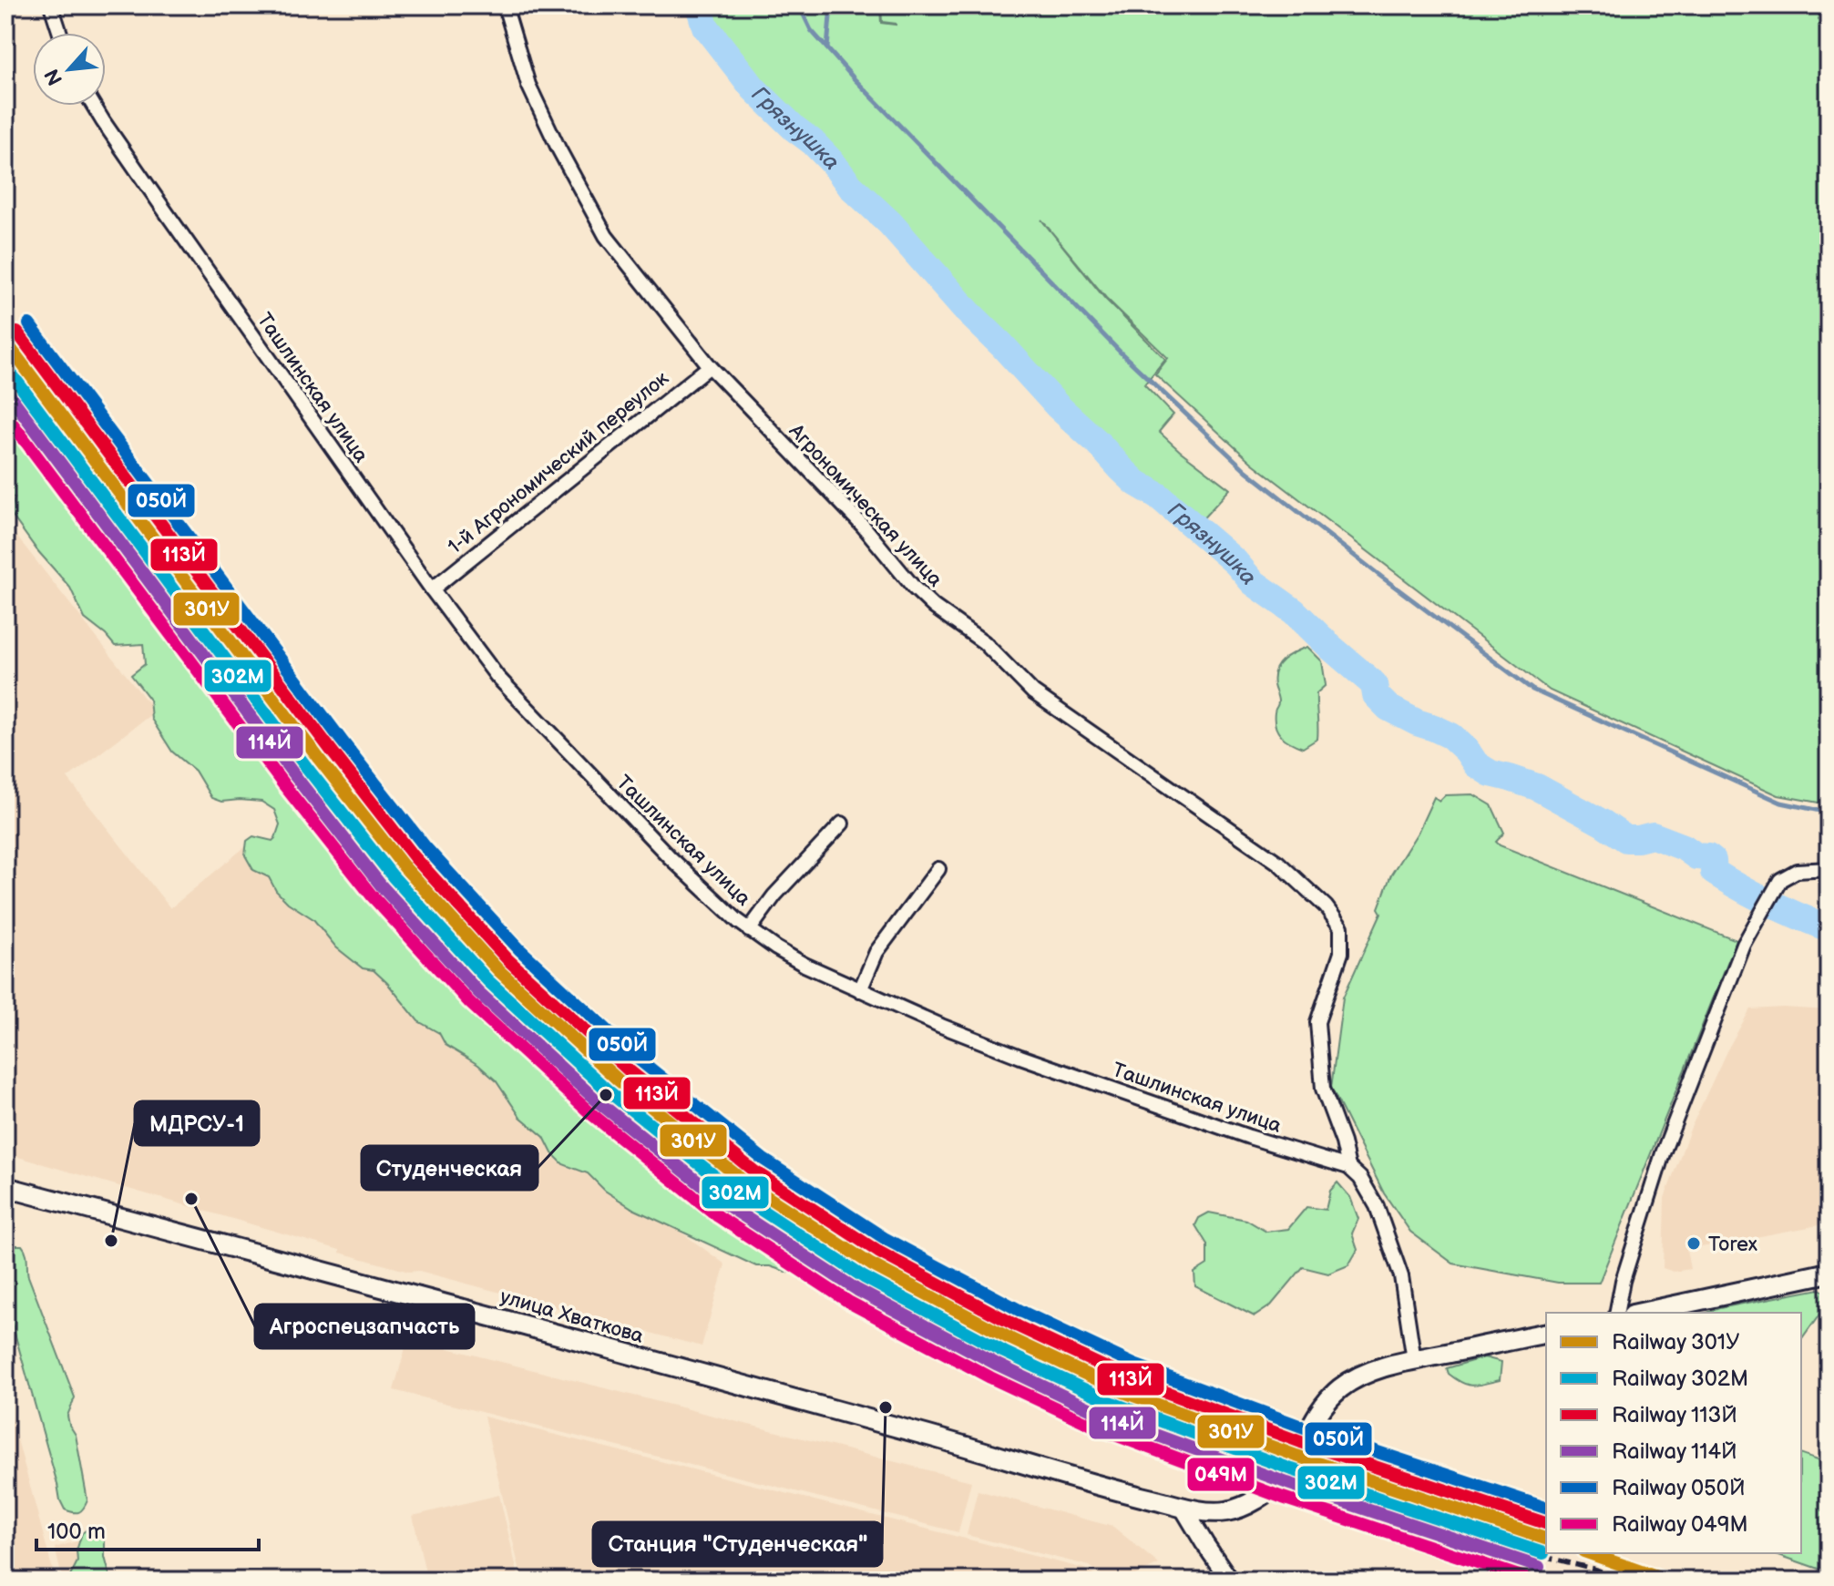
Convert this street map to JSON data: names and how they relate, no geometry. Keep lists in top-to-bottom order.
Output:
{
  "streets": {
    "main road": ["улица Хваткова"],
    "street": ["Ташлинская улица", "1-й Агрономический переулок", "Агрономическая улица"]
  },
  "crossings": [
    ["Ташлинская улица", "1-й Агрономический переулок"],
    ["Ташлинская улица", "Агрономическая улица"],
    ["1-й Агрономический переулок", "Агрономическая улица"]
  ],
  "water": ["Грязнушка"],
  "places": [
    "Студенческая",
    "Агроспецзапчасть",
    "МДРСУ-1",
    "Torex",
    "Станция \"Студенческая\""
  ],
  "lines": [
    "rail line 050Й",
    "rail line 113Й",
    "rail line 301У",
    "rail line 302М",
    "rail line 114Й",
    "rail line 049М"
  ],
  "legend": [
    "Railway 301У",
    "Railway 302М",
    "Railway 113Й",
    "Railway 114Й",
    "Railway 050Й",
    "Railway 049М"
  ],
  "scale_bar": "100 m",
  "north": "bottom left"
}
